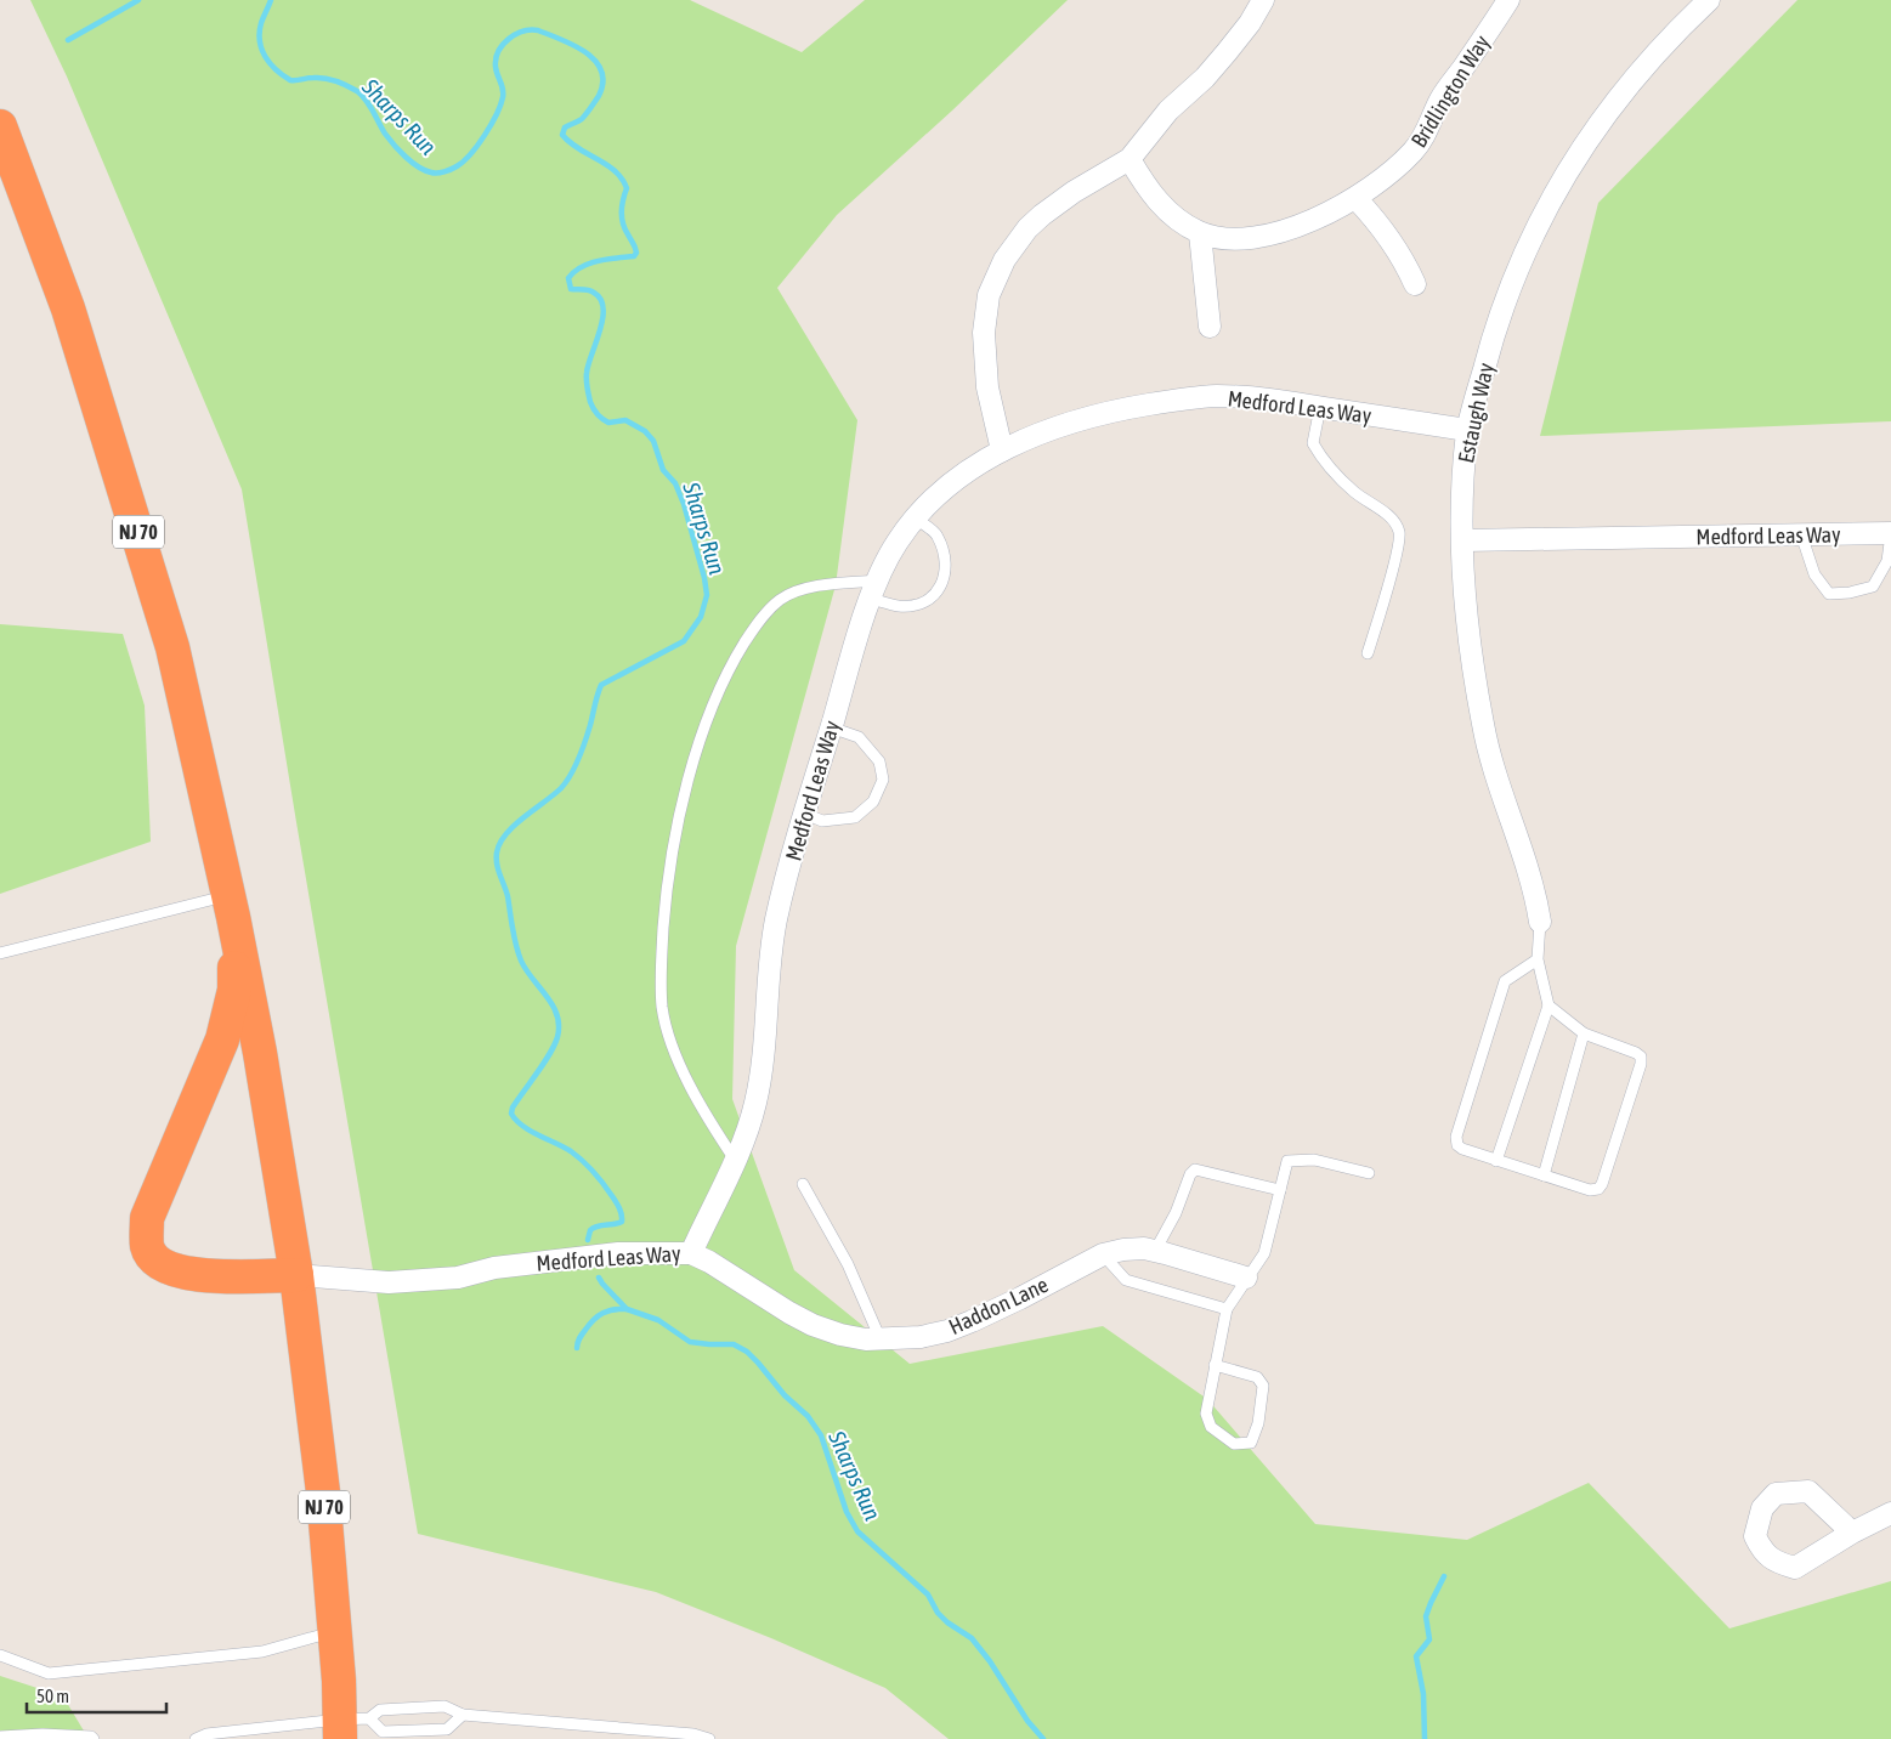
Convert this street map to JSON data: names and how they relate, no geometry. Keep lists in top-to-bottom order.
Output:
{
  "streets": {
    "highway": ["NJ 70"],
    "street": [
      "Bridlington Way",
      "Medford Leas Way",
      "Estaugh Way",
      "Haddon Lane"
    ]
  },
  "crossings": [
    ["Medford Leas Way", "Estaugh Way"],
    ["Medford Leas Way", "NJ 70"],
    ["Medford Leas Way", "Haddon Lane"]
  ],
  "water": ["Sharps Run"],
  "scale_bar": "50 m"
}
